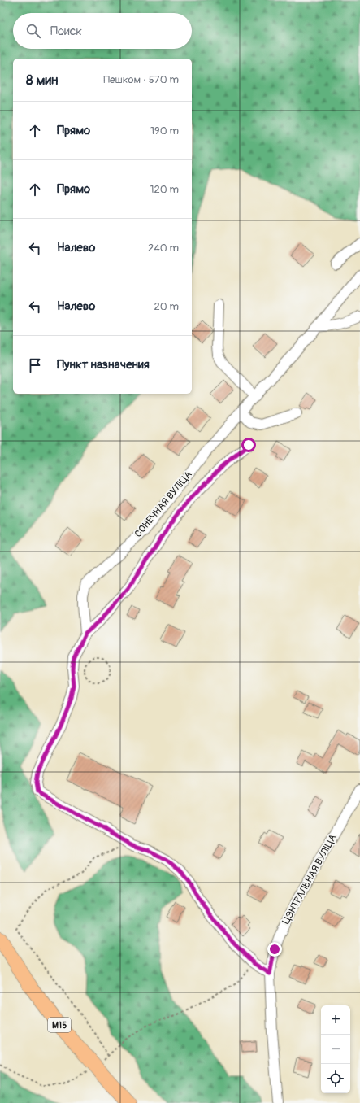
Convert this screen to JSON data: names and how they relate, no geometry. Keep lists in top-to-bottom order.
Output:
{
  "streets": {
    "highway": ["М15"],
    "street": ["СОНЕЧНАЯ ВУЛІЦА", "ЦЭНТРАЛЬНАЯ ВУЛІЦА"]
  },
  "page": {
    "search": "Поиск",
    "heading": ["8 мин", "Пешком · 570 m"],
    "list": [
      ["Прямо", "190 m"],
      ["Прямо", "120 m"],
      ["Налево", "240 m"],
      ["Налево", "20 m"],
      "Пункт назначения"
    ],
    "map_buttons": ["+", "−"]
  }
}
